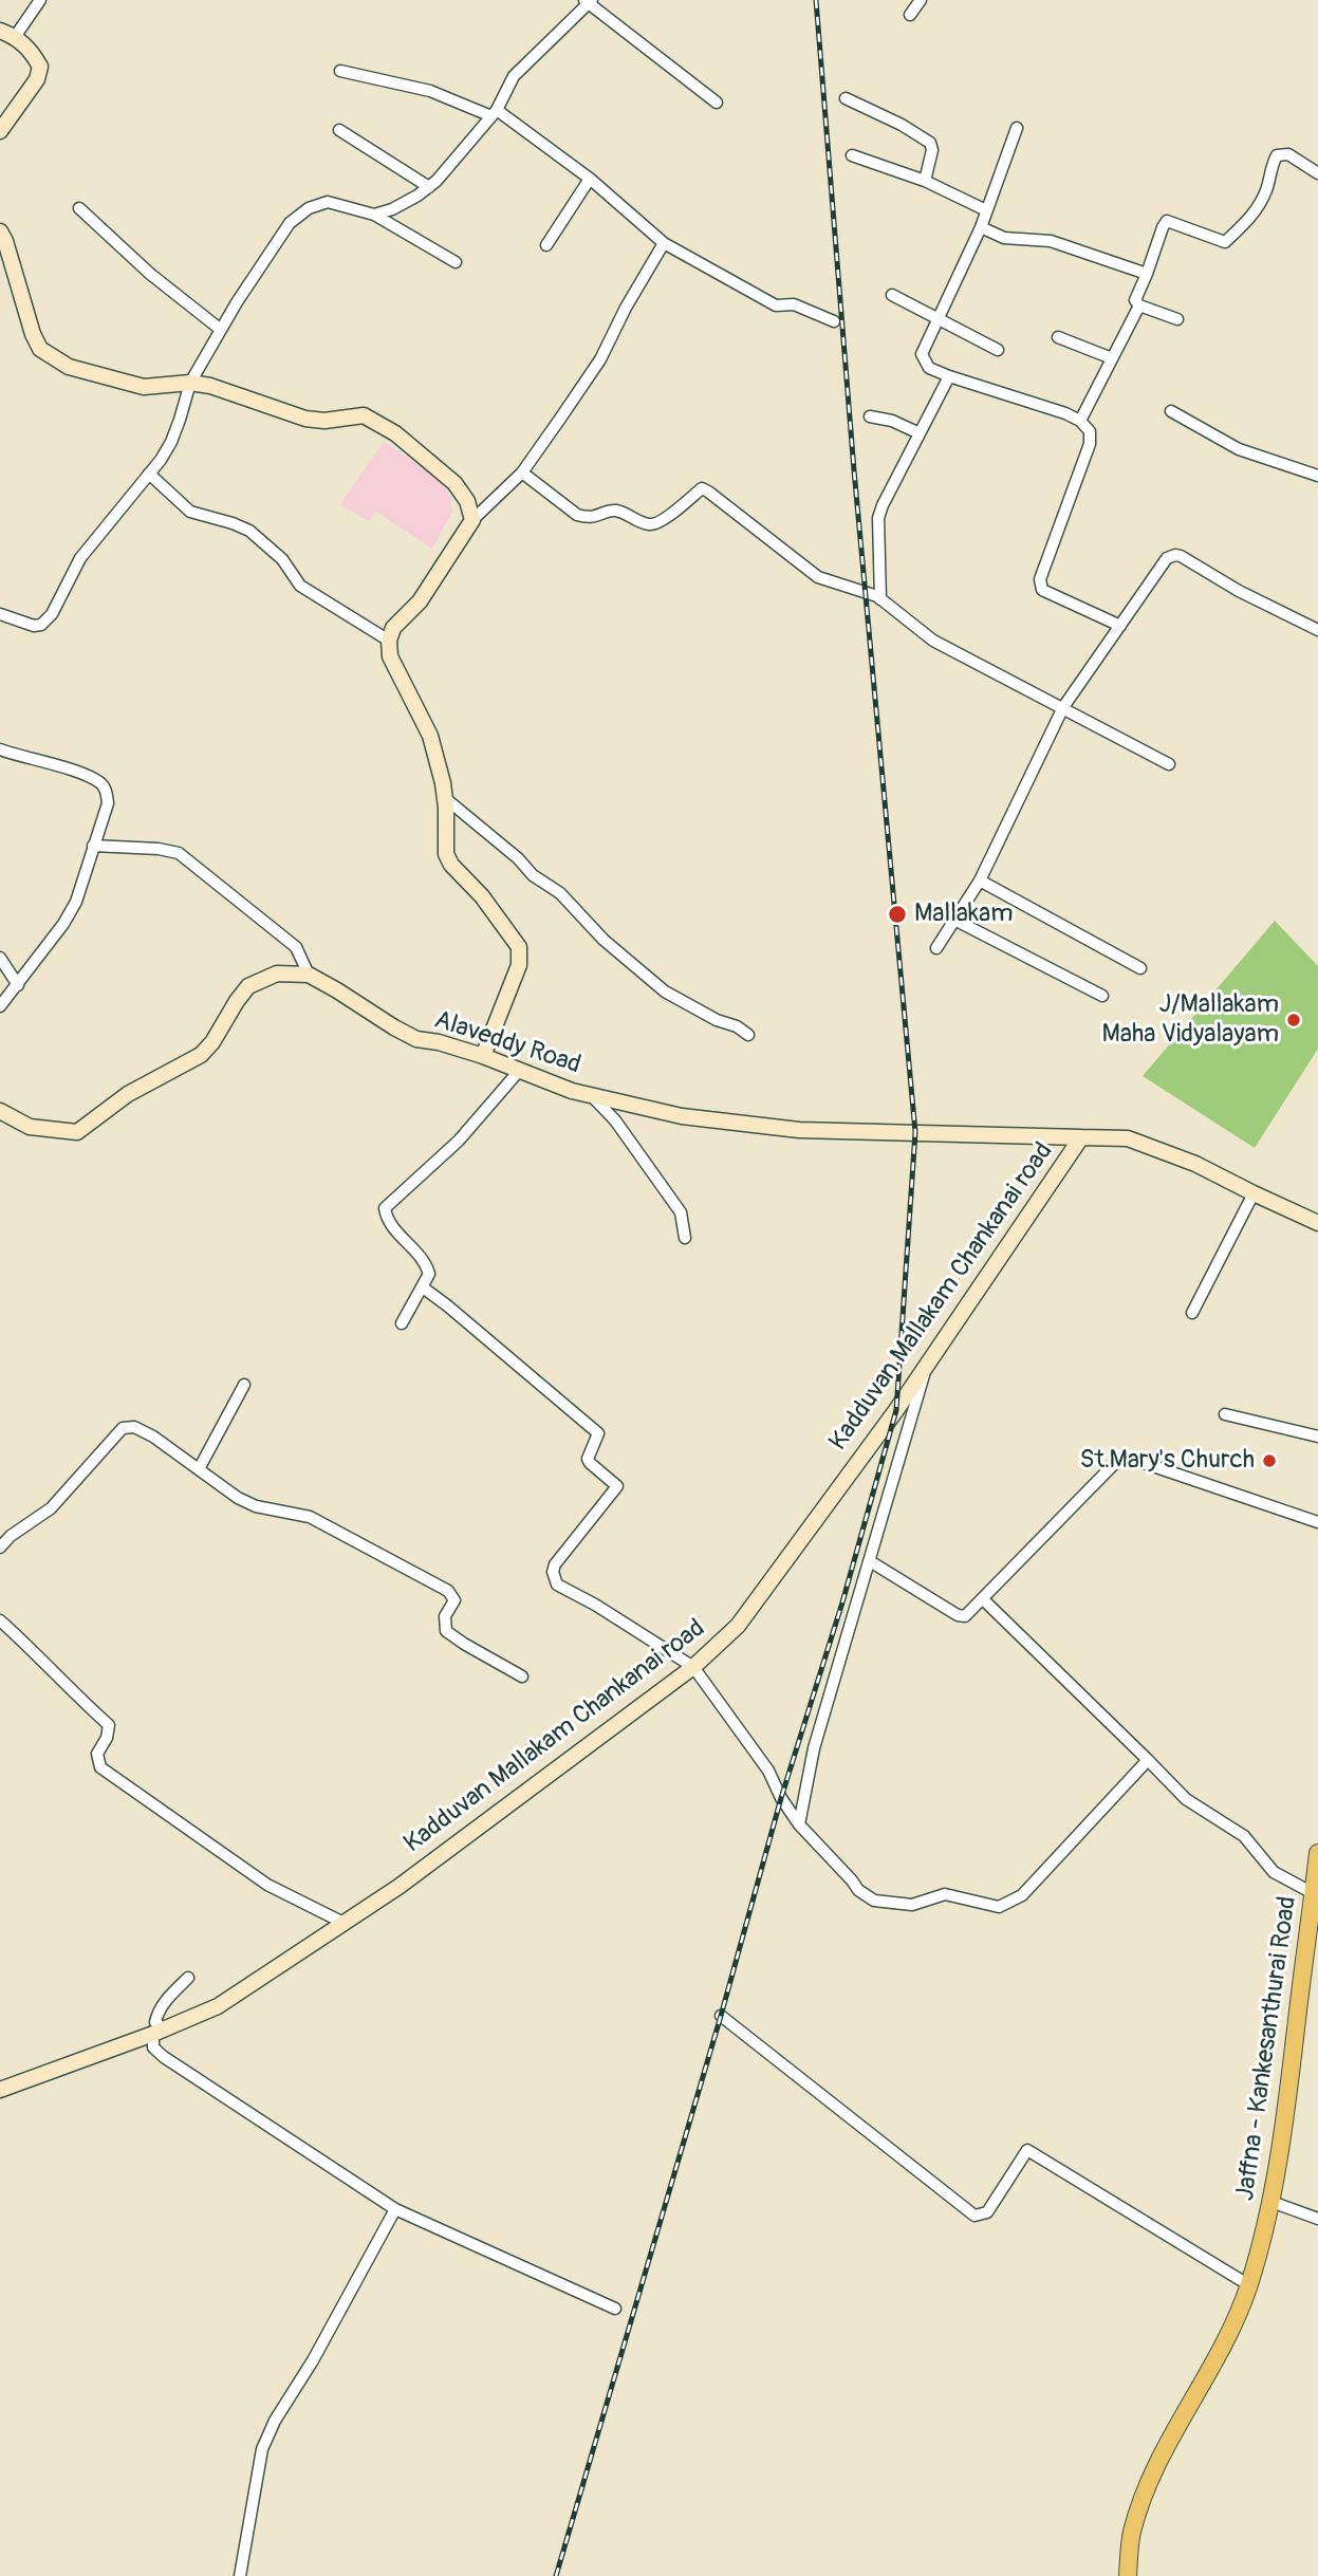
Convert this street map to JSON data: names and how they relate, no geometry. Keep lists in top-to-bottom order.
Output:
{
  "streets": {
    "main road": ["Jaffna - Kankesanthurai Road"],
    "street": ["Alaveddy Road", "Kadduvan Mallakam Chankanai road"]
  },
  "crossings": [
    ["Alaveddy Road", "Kadduvan Mallakam Chankanai road"]
  ],
  "places": ["Mallakam", "J/Mallakam Maha Vidyalayam", "St.Mary's Church"]
}
